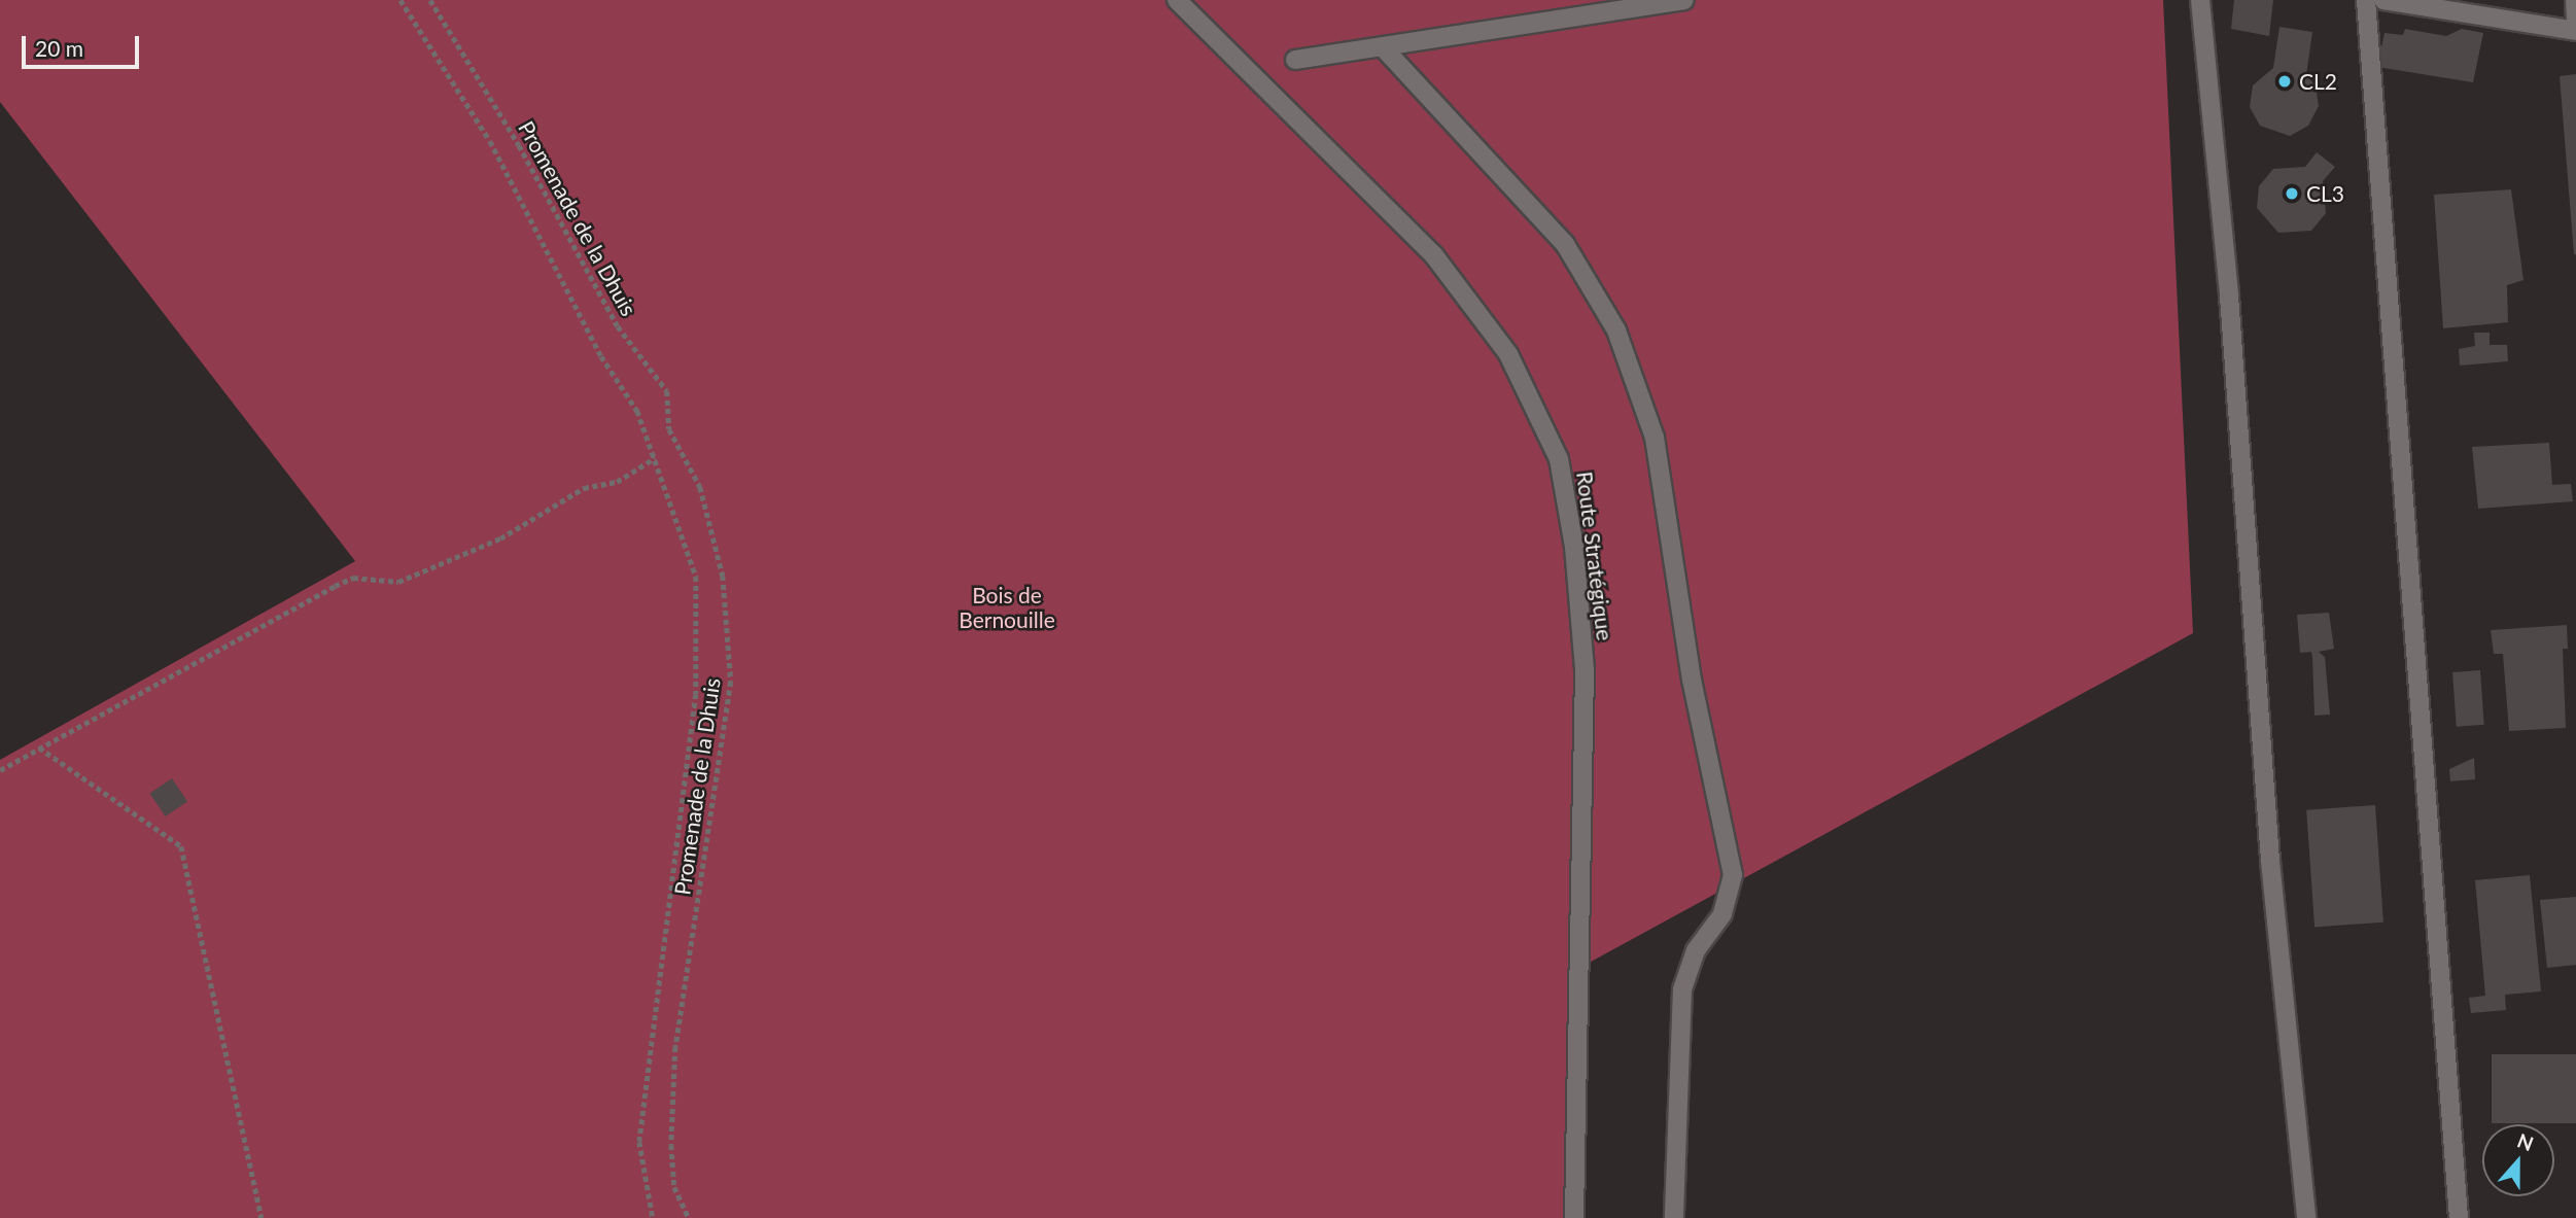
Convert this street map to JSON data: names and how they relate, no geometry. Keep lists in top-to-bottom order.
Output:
{
  "streets": {
    "street": ["Route Stratégique"],
    "path": ["Promenade de la Dhuis"]
  },
  "parks": ["Bois de Bernouille"],
  "places": ["CL2", "CL3"],
  "scale_bar": "20 m",
  "north": "top"
}
